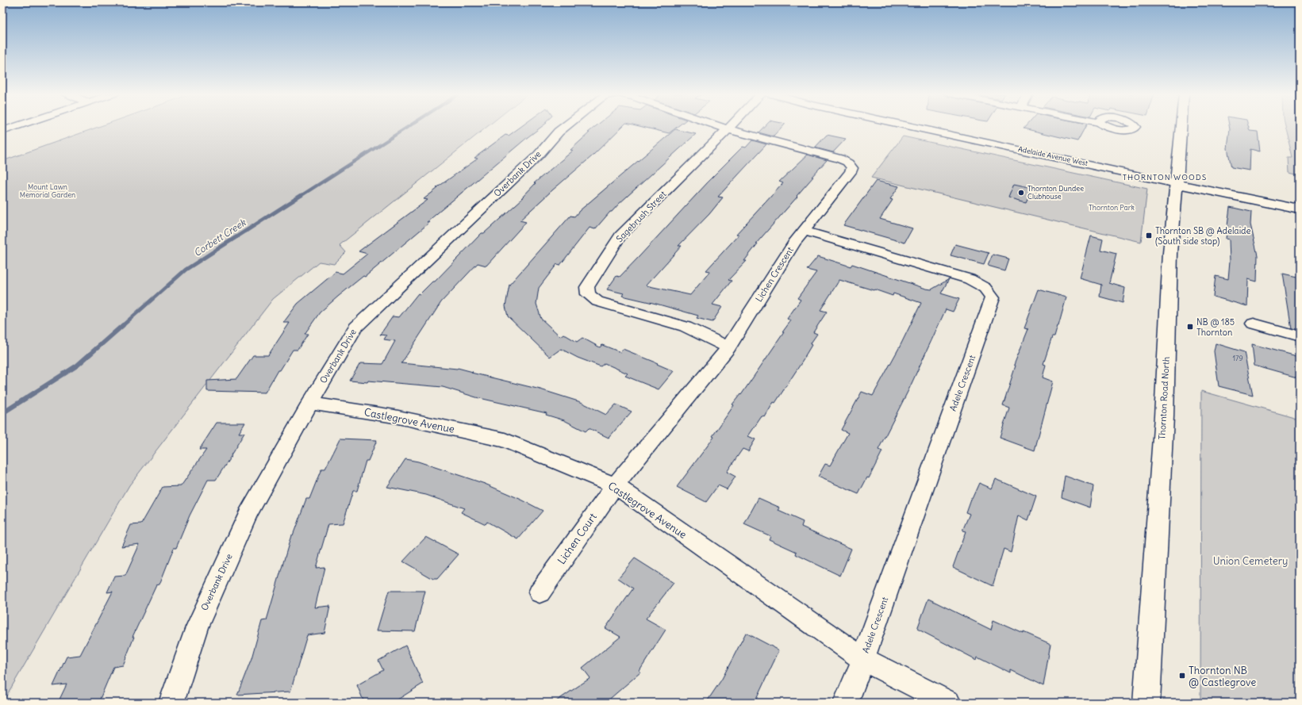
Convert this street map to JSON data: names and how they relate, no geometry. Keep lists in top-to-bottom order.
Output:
{
  "streets": {
    "main road": ["Adelaide Avenue West", "Thornton Road North"],
    "street": [
      "Overbank Drive",
      "Sagebrush Street",
      "Lichen Crescent",
      "Adele Crescent",
      "Castlegrove Avenue",
      "Lichen Court"
    ]
  },
  "crossings": [
    ["Adelaide Avenue West", "Thornton Road North"],
    ["Overbank Drive", "Castlegrove Avenue"],
    ["Sagebrush Street", "Lichen Crescent"],
    ["Lichen Crescent", "Adele Crescent"],
    ["Lichen Crescent", "Castlegrove Avenue"],
    ["Lichen Crescent", "Lichen Court"],
    ["Adele Crescent", "Castlegrove Avenue"],
    ["Castlegrove Avenue", "Lichen Court"]
  ],
  "districts": ["THORNTON WOODS"],
  "water": ["Corbett Creek"],
  "parks": ["Mount Lawn Memorial Garden", "Thornton Park", "Union Cemetery"],
  "places": {
    "other": ["Thornton Dundee Clubhouse"],
    "transit": ["Thornton SB @ Adelaide (South side stop)", "NB @ 185 Thornton", "Thornton NB @ Castlegrove"]
  },
  "house_numbers": ["179"]
}
